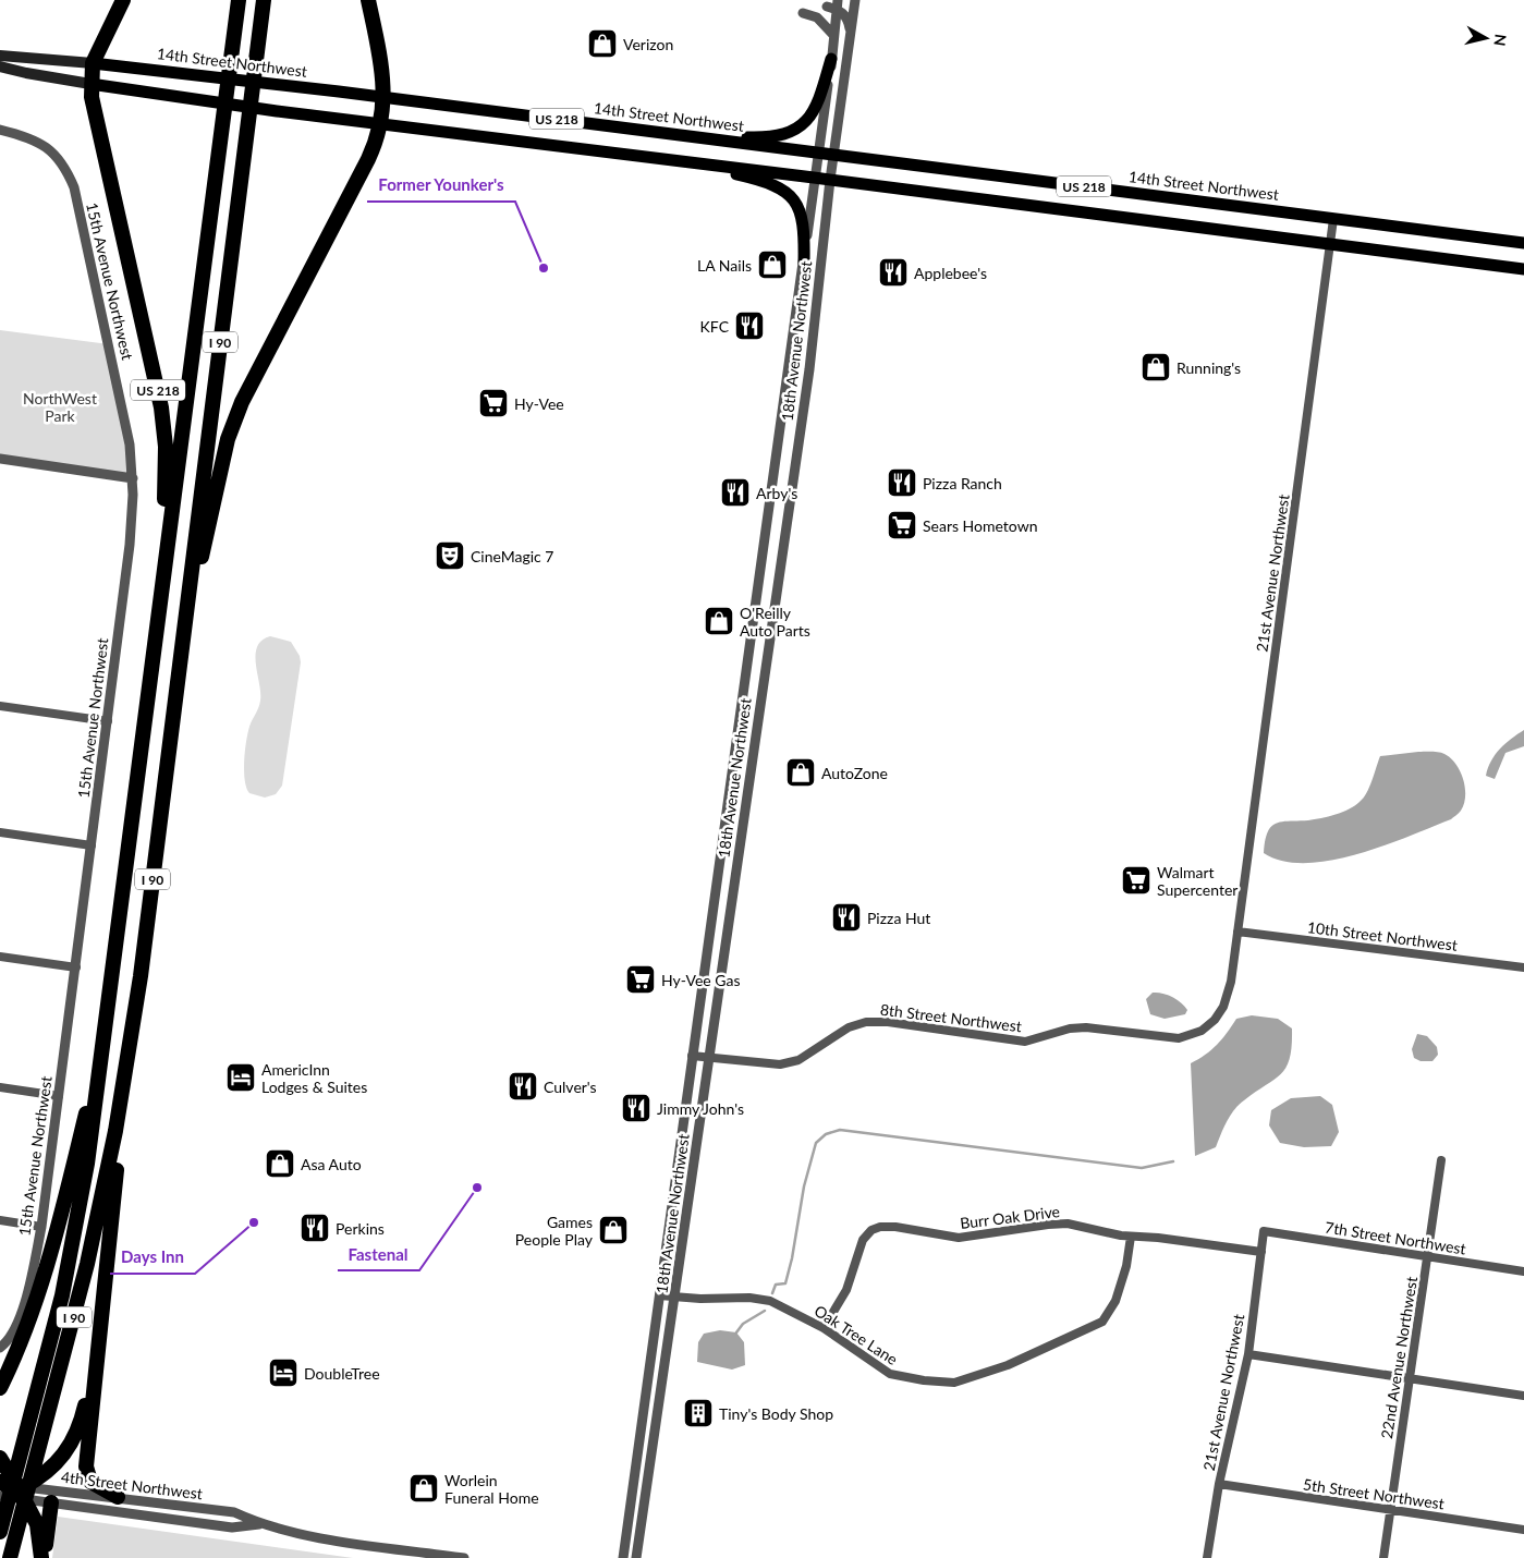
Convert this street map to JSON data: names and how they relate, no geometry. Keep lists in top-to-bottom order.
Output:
{
  "streets": {
    "highway": ["US 218", "I 90"],
    "main road": ["14th Street Northwest"],
    "street": [
      "15th Avenue Northwest",
      "18th Avenue Northwest",
      "21st Avenue Northwest",
      "10th Street Northwest",
      "8th Street Northwest",
      "Burr Oak Drive",
      "7th Street Northwest",
      "Oak Tree Lane",
      "22nd Avenue Northwest",
      "4th Street Northwest",
      "5th Street Northwest"
    ]
  },
  "crossings": [
    ["14th Street Northwest", "US 218"],
    ["14th Street Northwest", "18th Avenue Northwest"],
    ["14th Street Northwest", "21st Avenue Northwest"],
    ["US 218", "18th Avenue Northwest"],
    ["US 218", "I 90"],
    ["US 218", "21st Avenue Northwest"],
    ["18th Avenue Northwest", "8th Street Northwest"],
    ["18th Avenue Northwest", "Oak Tree Lane"],
    ["21st Avenue Northwest", "10th Street Northwest"],
    ["21st Avenue Northwest", "8th Street Northwest"],
    ["21st Avenue Northwest", "Burr Oak Drive"],
    ["21st Avenue Northwest", "7th Street Northwest"],
    ["21st Avenue Northwest", "5th Street Northwest"],
    ["10th Street Northwest", "8th Street Northwest"],
    ["Burr Oak Drive", "Oak Tree Lane"],
    ["7th Street Northwest", "22nd Avenue Northwest"],
    ["22nd Avenue Northwest", "5th Street Northwest"]
  ],
  "parks": ["NorthWest Park"],
  "places": {
    "shop": [
      "Verizon",
      "LA Nails",
      "Running's",
      "O'Reilly Auto Parts",
      "AutoZone",
      "Asa Auto",
      "Games People Play",
      "Worlein Funeral Home"
    ],
    "other": ["Former Younker's", "Fastenal", "Days Inn"],
    "restaurant": [
      "Applebee's",
      "KFC",
      "Pizza Ranch",
      "Arby's",
      "Pizza Hut",
      "Culver's",
      "Jimmy John's",
      "Perkins"
    ],
    "supermarket": [
      "Hy-Vee",
      "Sears Hometown",
      "Walmart Supercenter",
      "Hy-Vee Gas"
    ],
    "theatre": ["CineMagic 7"],
    "hotel": ["AmericInn Lodges & Suites", "DoubleTree"],
    "building": ["Tiny's Body Shop"]
  },
  "north": "right"
}
